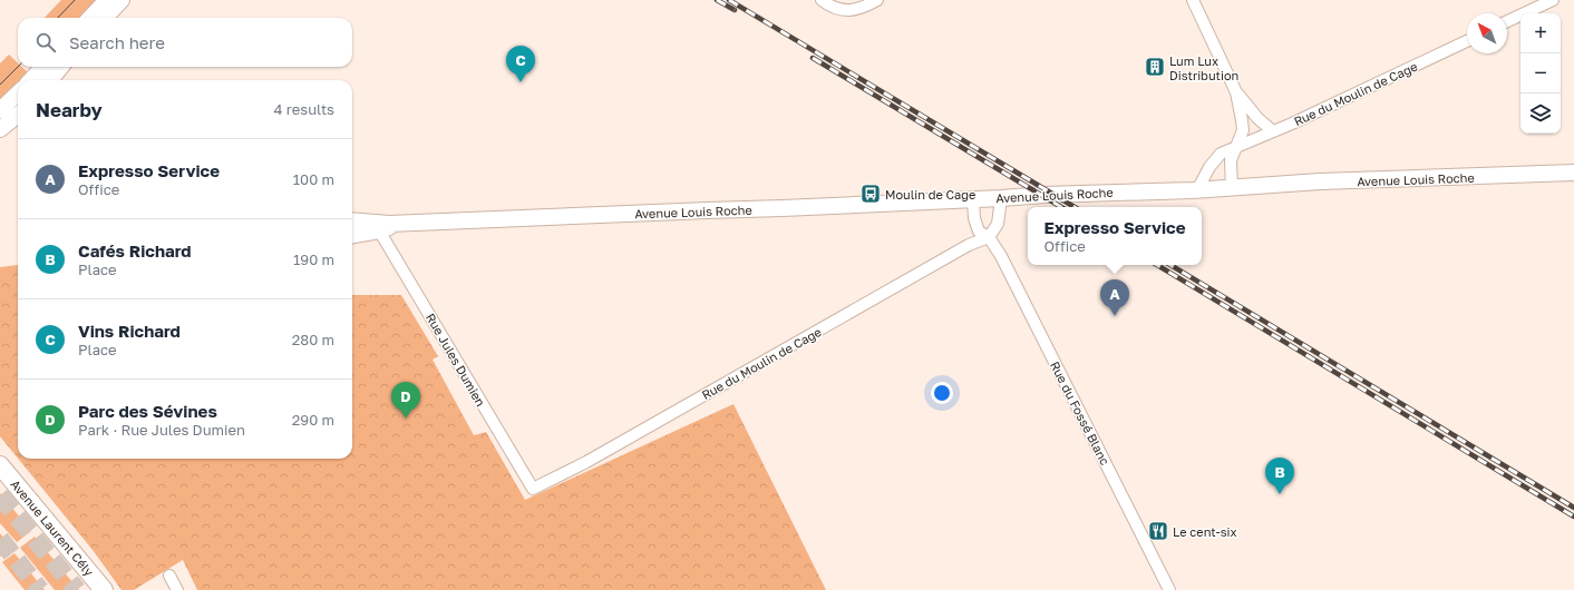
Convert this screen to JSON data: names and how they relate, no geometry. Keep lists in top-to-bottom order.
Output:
{
  "streets": {
    "main road": ["Avenue Louis Roche", "Avenue Laurent Cély"],
    "street": ["Rue du Moulin de Cage", "Rue Jules Dumien", "Rue du Fossé Blanc"]
  },
  "crossings": [
    ["Rue du Moulin de Cage", "Avenue Louis Roche"],
    ["Rue du Moulin de Cage", "Rue Jules Dumien"],
    ["Rue du Moulin de Cage", "Rue du Fossé Blanc"],
    ["Avenue Louis Roche", "Rue Jules Dumien"],
    ["Avenue Louis Roche", "Rue du Fossé Blanc"]
  ],
  "places": {
    "building": ["Lum Lux Distribution"],
    "bus stop": ["Moulin de Cage"],
    "restaurant": ["Le cent-six"]
  },
  "north": "top left",
  "page": {
    "map_buttons": ["+", "−"],
    "search": "Search here",
    "pins": [
      "C",
      "A",
      "D",
      "B"
    ],
    "heading": ["Nearby", "4 results"],
    "list": [
      {
        "mark": "A",
        "name": "Expresso Service",
        "note": "Office",
        "value": "100 m"
      },
      {
        "mark": "B",
        "name": "Cafés Richard",
        "note": "Place",
        "value": "190 m"
      },
      {
        "mark": "C",
        "name": "Vins Richard",
        "note": "Place",
        "value": "280 m"
      },
      {
        "mark": "D",
        "name": "Parc des Sévines",
        "note": "Park · Rue Jules Dumien",
        "value": "290 m"
      }
    ],
    "popup": ["Expresso Service", "Office"]
  }
}
